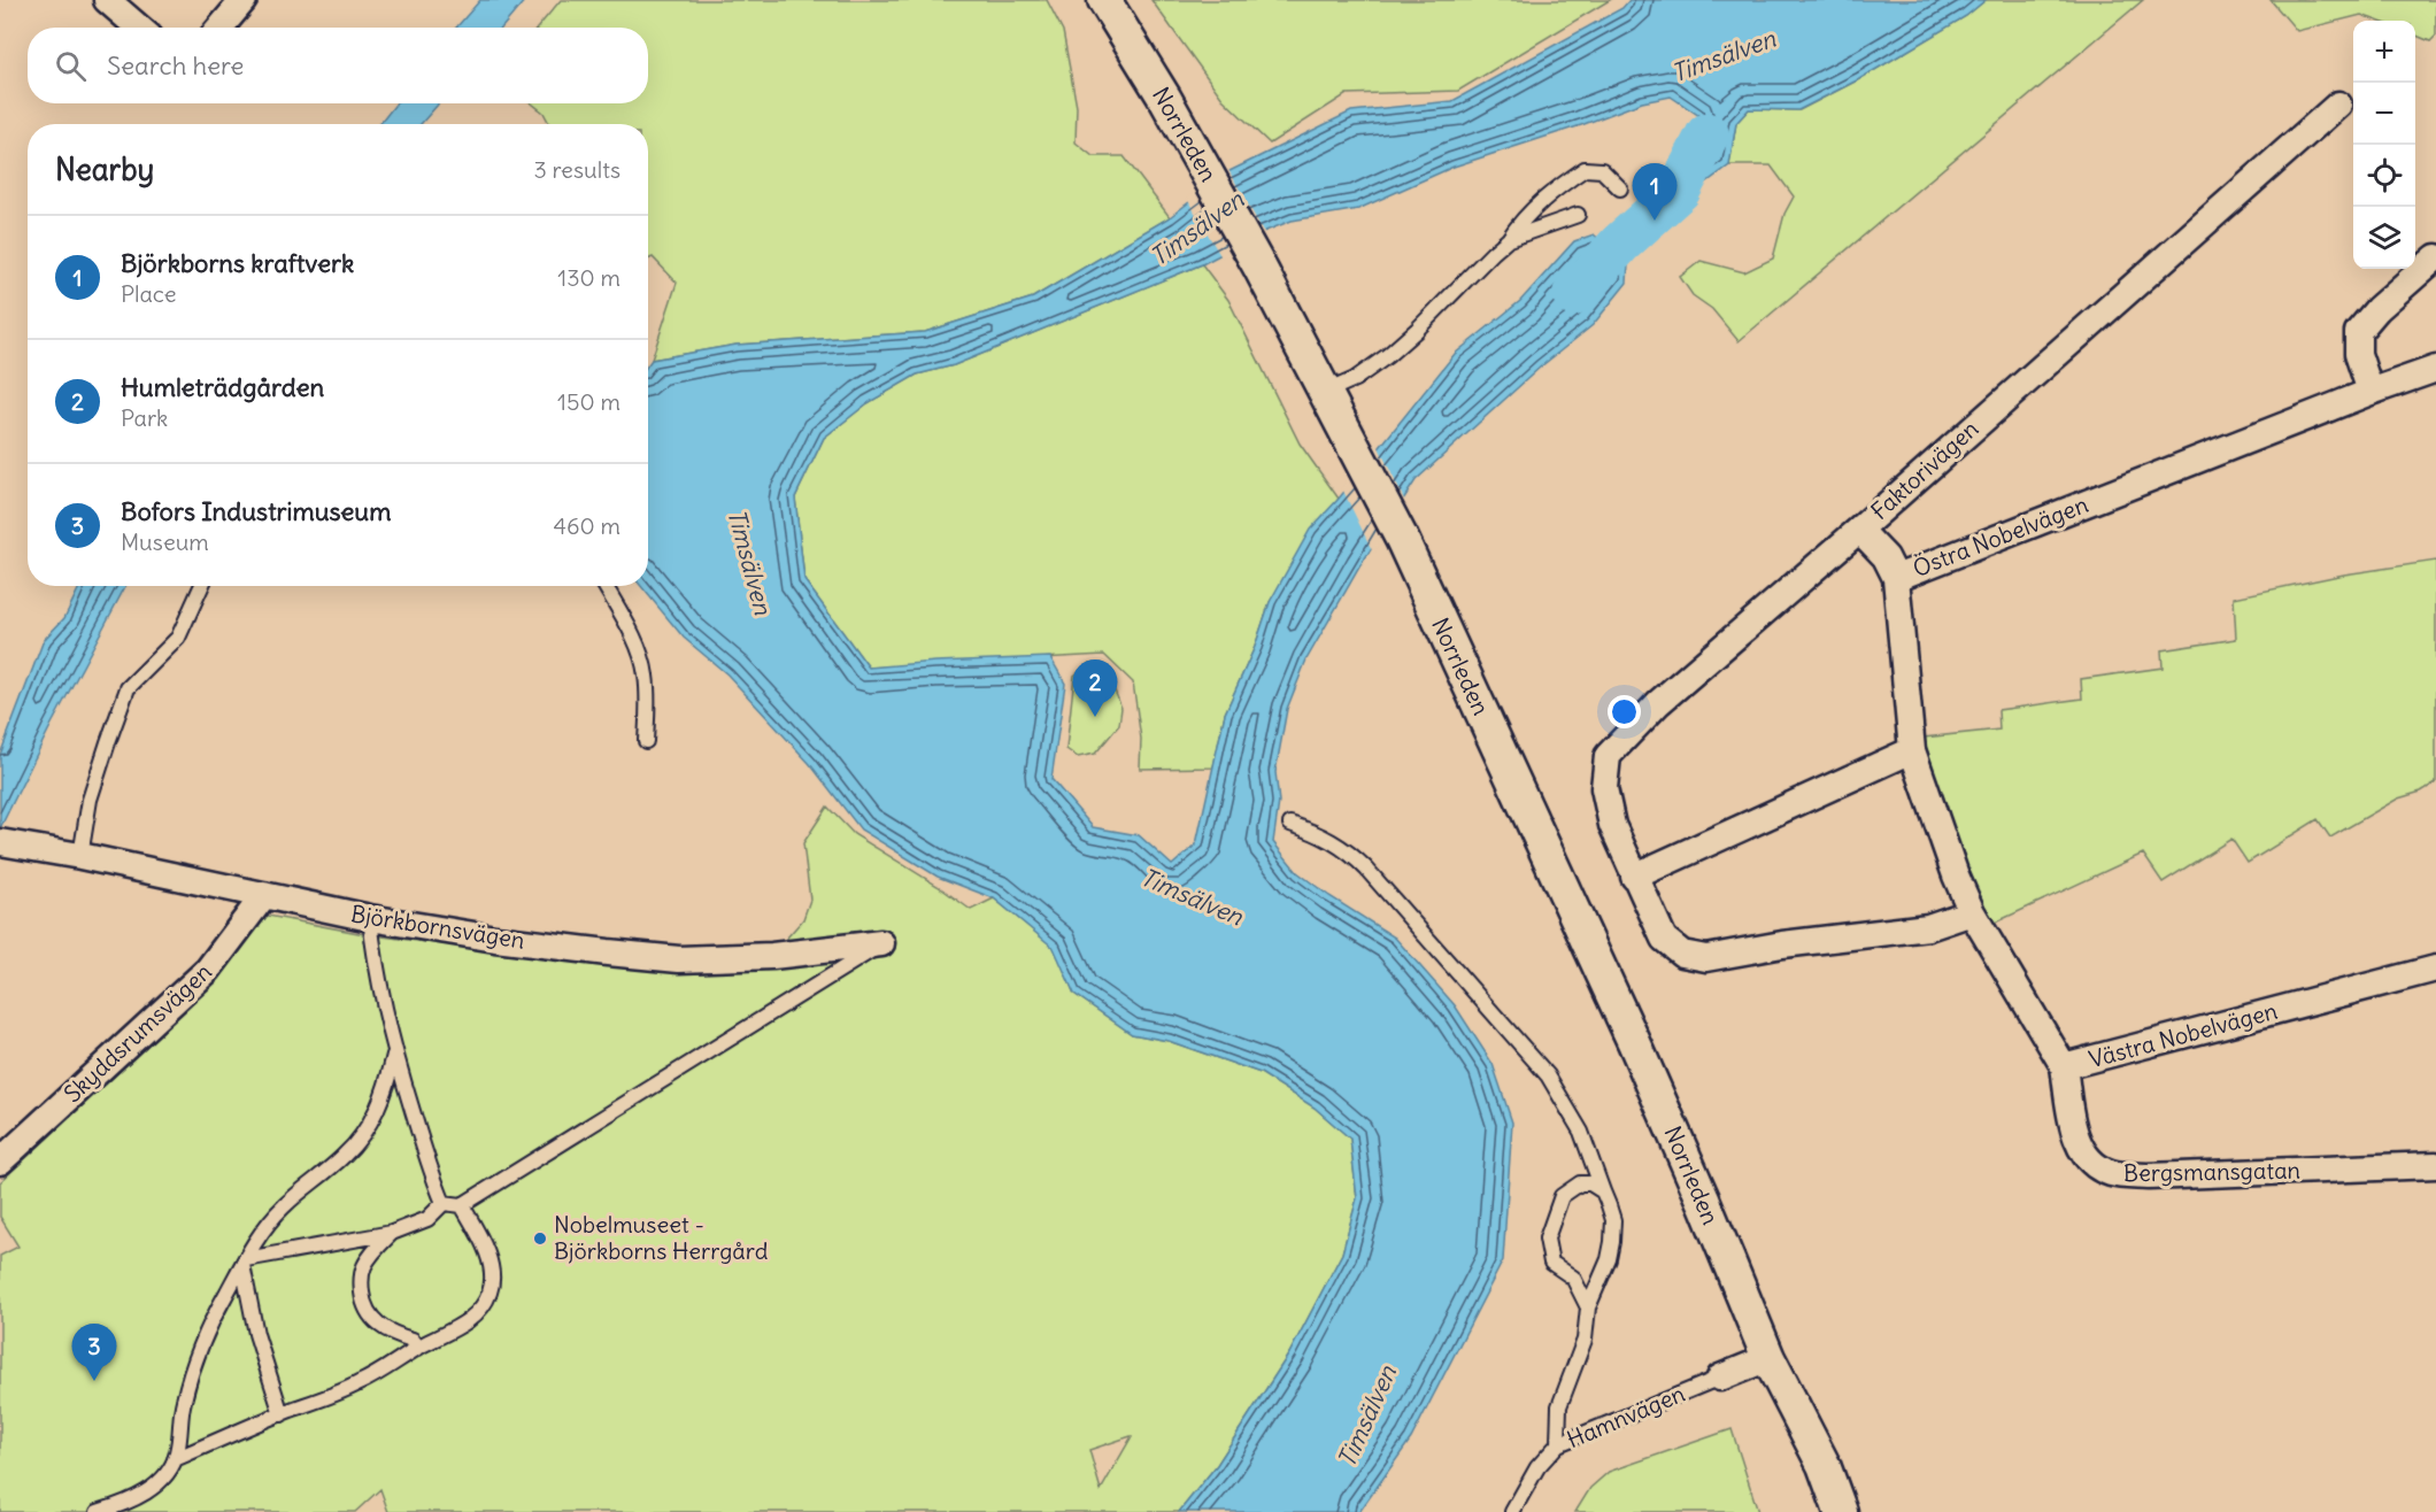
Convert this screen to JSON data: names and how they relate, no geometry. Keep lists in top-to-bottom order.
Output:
{
  "streets": {
    "street": [
      "Norrleden",
      "Faktorivägen",
      "Östra Nobelvägen",
      "Björkbornsvägen",
      "Skyddsrumsvägen",
      "Västra Nobelvägen",
      "Bergsmansgatan",
      "Hamnvägen"
    ]
  },
  "crossings": [
    ["Norrleden", "Hamnvägen"],
    ["Östra Nobelvägen", "Västra Nobelvägen"],
    ["Björkbornsvägen", "Skyddsrumsvägen"],
    ["Västra Nobelvägen", "Bergsmansgatan"]
  ],
  "water": ["Timsälven"],
  "places": ["Nobelmuseet - Björkborns Herrgård"],
  "page": {
    "map_buttons": ["+", "−"],
    "search": "Search here",
    "heading": ["Nearby", "3 results"],
    "pins": ["1", "2", "3"],
    "list": [
      {
        "mark": "1",
        "name": "Björkborns kraftverk",
        "note": "Place",
        "value": "130 m"
      },
      {
        "mark": "2",
        "name": "Humleträdgården",
        "note": "Park",
        "value": "150 m"
      },
      {
        "mark": "3",
        "name": "Bofors Industrimuseum",
        "note": "Museum",
        "value": "460 m"
      }
    ]
  }
}
